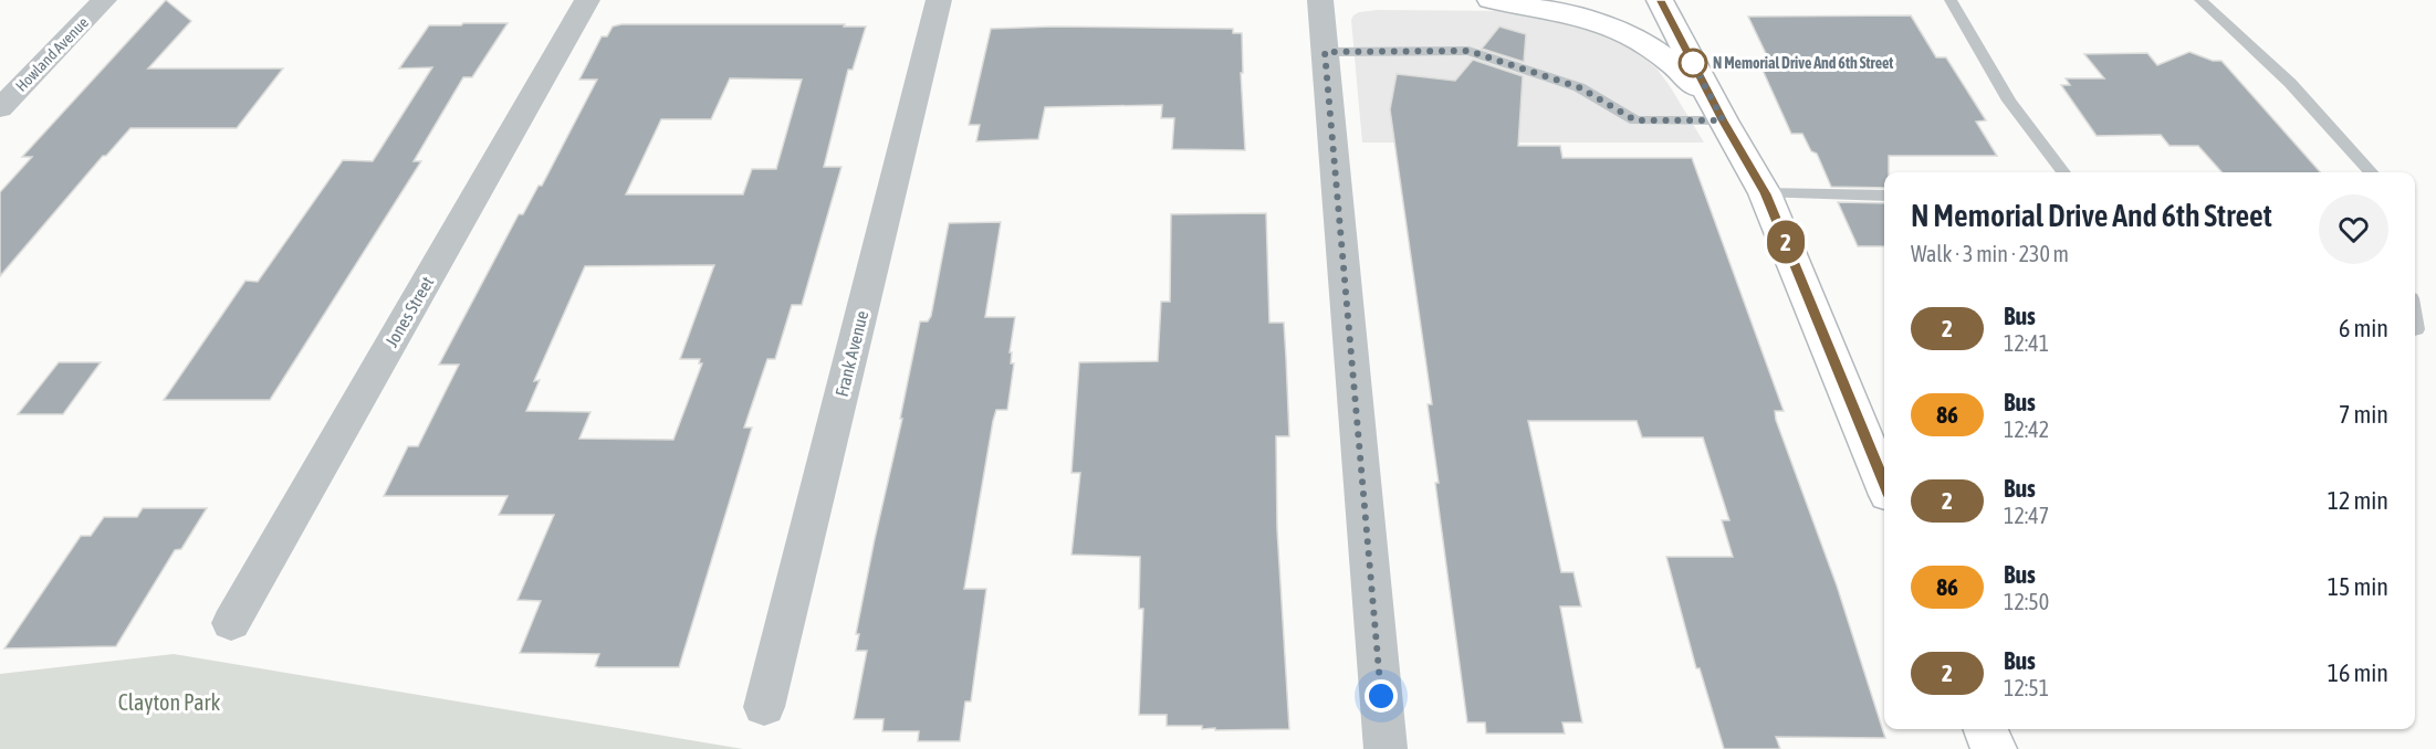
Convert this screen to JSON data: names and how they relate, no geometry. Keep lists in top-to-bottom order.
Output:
{
  "streets": {
    "street": ["Howland Avenue", "Jones Street", "Frank Avenue"]
  },
  "parks": ["Clayton Park"],
  "places": ["N Memorial Drive And 6th Street"],
  "lines": ["bus line 2"],
  "page": {
    "on_map": "2",
    "heading": ["N Memorial Drive And 6th Street", "Walk · 3 min · 230 m"],
    "list": [
      {
        "mark": "2",
        "name": "Bus",
        "note": "12:41",
        "value": "6 min"
      },
      {
        "mark": "86",
        "name": "Bus",
        "note": "12:42",
        "value": "7 min"
      },
      {
        "mark": "2",
        "name": "Bus",
        "note": "12:47",
        "value": "12 min"
      },
      {
        "mark": "86",
        "name": "Bus",
        "note": "12:50",
        "value": "15 min"
      },
      {
        "mark": "2",
        "name": "Bus",
        "note": "12:51",
        "value": "16 min"
      }
    ]
  }
}
